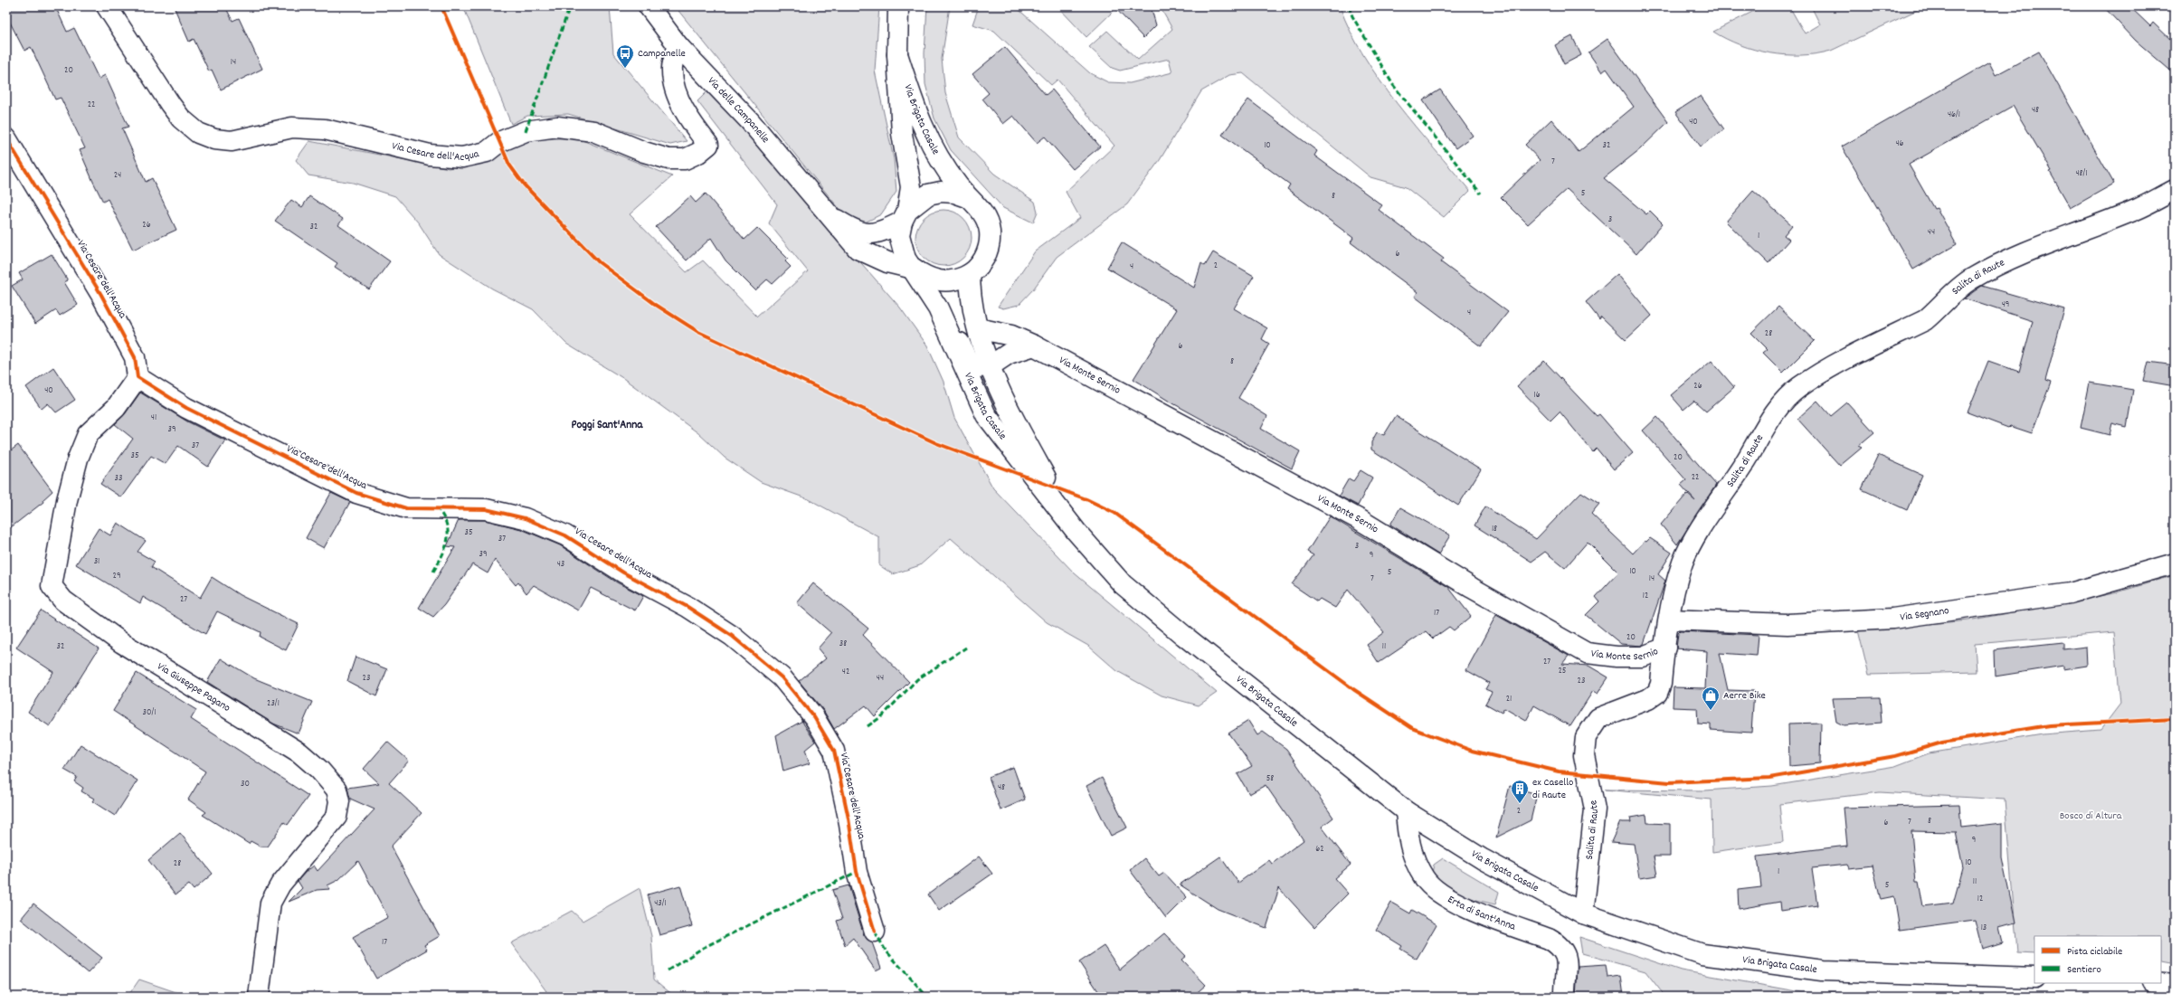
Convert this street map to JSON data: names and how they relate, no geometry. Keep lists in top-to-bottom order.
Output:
{
  "streets": {
    "street": [
      "Via delle Campanelle",
      "Via Brigata Casale",
      "Via Cesare dell'Acqua",
      "Salita di Raute",
      "Via Monte Sernio",
      "Via Segnano",
      "Via Giuseppe Pagano",
      "Erta di Sant'Anna"
    ]
  },
  "crossings": [
    ["Via delle Campanelle", "Via Brigata Casale"],
    ["Via delle Campanelle", "Via Cesare dell'Acqua"],
    ["Via Brigata Casale", "Salita di Raute"],
    ["Via Brigata Casale", "Via Monte Sernio"],
    ["Via Brigata Casale", "Erta di Sant'Anna"],
    ["Via Cesare dell'Acqua", "Via Giuseppe Pagano"],
    ["Salita di Raute", "Via Monte Sernio"],
    ["Salita di Raute", "Via Segnano"]
  ],
  "districts": ["Poggi Sant'Anna"],
  "parks": ["Bosco di Altura"],
  "places": {
    "bus stop": ["Campanelle"],
    "shop": ["Aerre Bike"],
    "building": ["ex Casello di Raute"]
  },
  "house_numbers": [
    "14",
    "20",
    "22",
    "48",
    "46/1",
    "40",
    "46",
    "10",
    "32",
    "7",
    "48/1",
    "24",
    "5",
    "8",
    "3",
    "26",
    "32",
    "44",
    "1",
    "6",
    "2",
    "4",
    "49",
    "4",
    "28",
    "6",
    "8",
    "26",
    "40",
    "16",
    "41",
    "39",
    "37",
    "35",
    "20",
    "22",
    "33",
    "18",
    "35",
    "37",
    "3",
    "39",
    "9",
    "31",
    "43",
    "10",
    "5",
    "29",
    "7",
    "14",
    "12",
    "27",
    "17",
    "20",
    "38",
    "32",
    "11",
    "27",
    "25",
    "42",
    "23",
    "44",
    "23",
    "21",
    "23/1",
    "30/1",
    "58",
    "30",
    "48",
    "2",
    "8",
    "7",
    "6",
    "9",
    "62",
    "10",
    "28",
    "1",
    "11",
    "5",
    "12",
    "43/1",
    "13",
    "17"
  ],
  "legend": ["Pista ciclabile", "Sentiero"]
}
